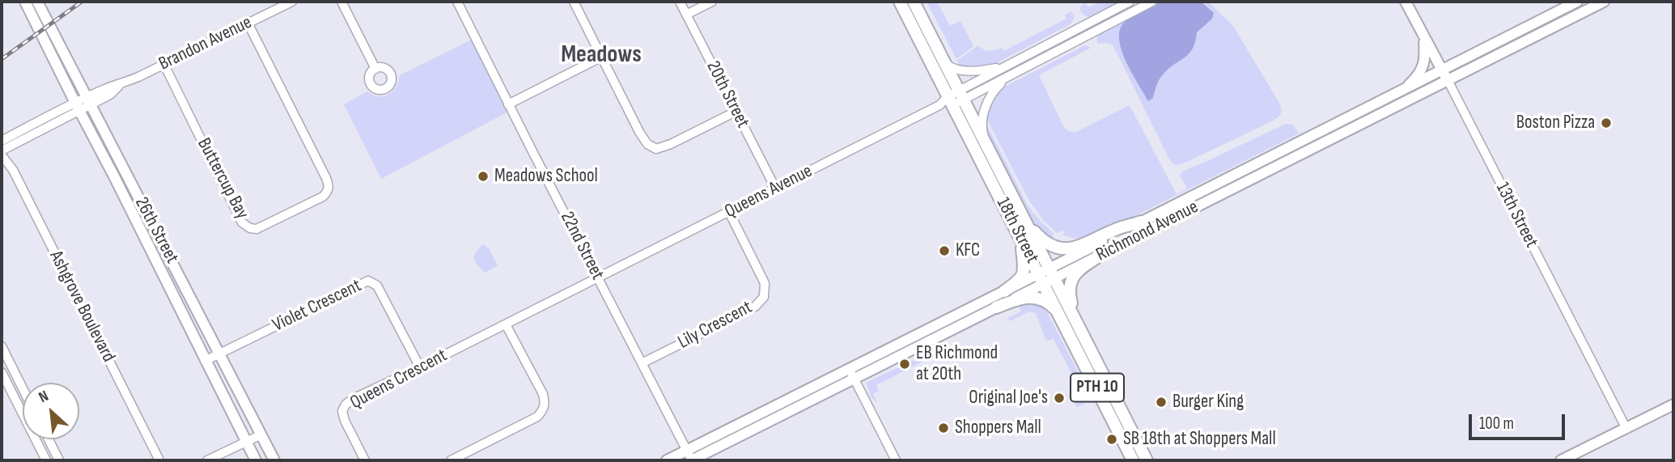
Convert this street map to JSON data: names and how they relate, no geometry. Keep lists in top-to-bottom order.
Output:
{
  "streets": {
    "main road": [
      "13th Street",
      "26th Street",
      "18th Street",
      "Richmond Avenue",
      "PTH 10"
    ],
    "street": [
      "Brandon Avenue",
      "20th Street",
      "Buttercup Bay",
      "Queens Avenue",
      "22nd Street",
      "Violet Crescent",
      "Ashgrove Boulevard",
      "Lily Crescent",
      "Queens Crescent"
    ]
  },
  "crossings": [
    ["Brandon Avenue", "Buttercup Bay"],
    ["Brandon Avenue", "26th Street"],
    ["20th Street", "Queens Avenue"],
    ["Queens Avenue", "18th Street"],
    ["Queens Avenue", "22nd Street"],
    ["Queens Avenue", "Lily Crescent"],
    ["Queens Avenue", "Queens Crescent"],
    ["13th Street", "Richmond Avenue"],
    ["26th Street", "Violet Crescent"],
    ["18th Street", "Richmond Avenue"],
    ["Richmond Avenue", "22nd Street"],
    ["22nd Street", "Lily Crescent"],
    ["22nd Street", "Queens Crescent"],
    ["Violet Crescent", "Queens Crescent"]
  ],
  "districts": ["Meadows"],
  "places": [
    "Boston Pizza",
    "Meadows School",
    "KFC",
    "EB Richmond at 20th",
    "Original Joe's",
    "Burger King",
    "Shoppers Mall",
    "SB 18th at Shoppers Mall"
  ],
  "scale_bar": "100 m",
  "north": "top left"
}
